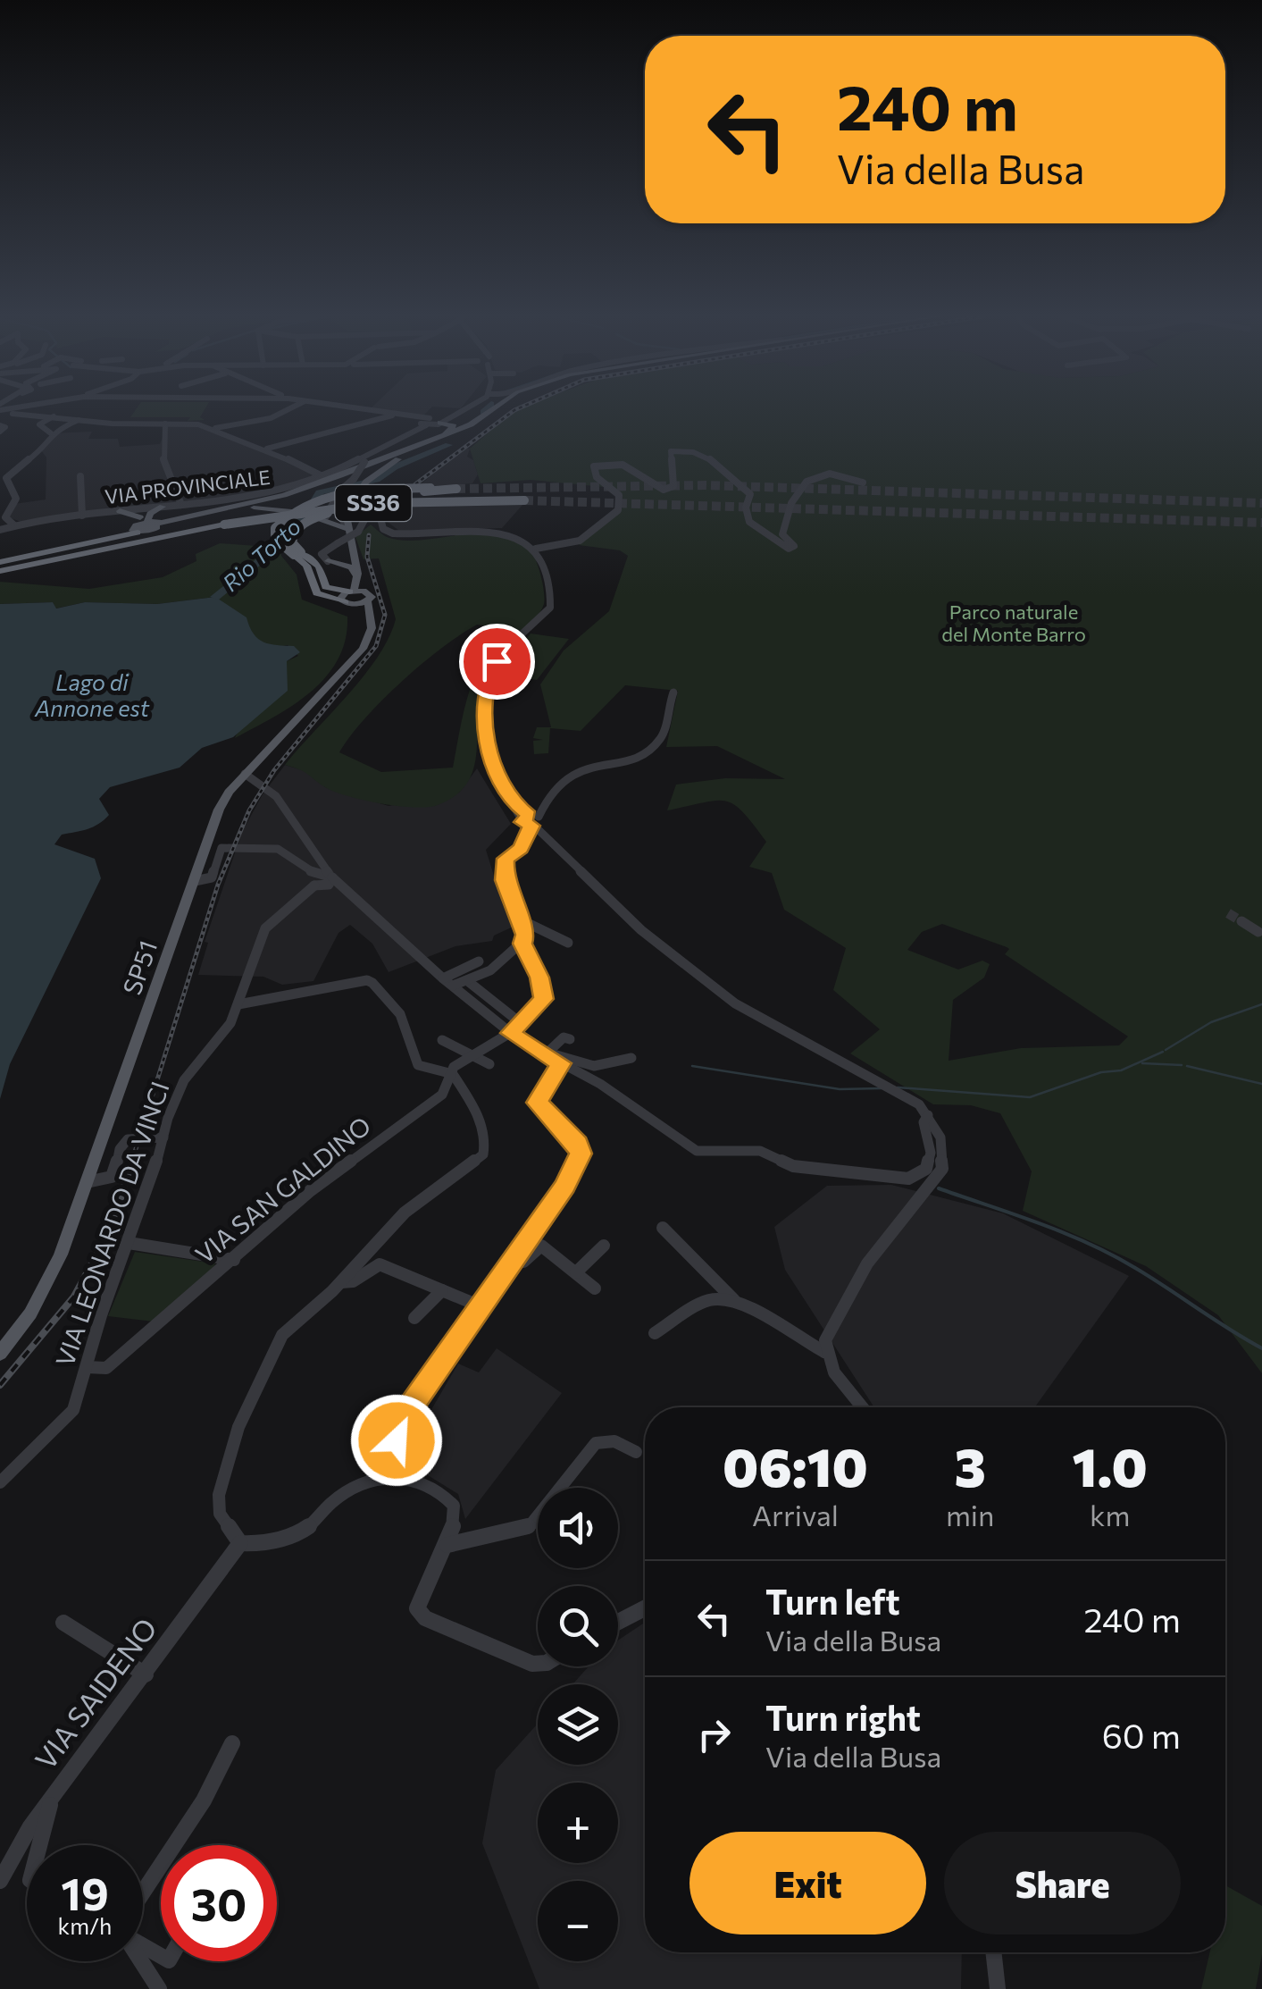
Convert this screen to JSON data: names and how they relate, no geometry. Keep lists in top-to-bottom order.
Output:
{
  "streets": {
    "highway": ["SS36"],
    "main road": ["SP51"],
    "street": [
      "VIA PROVINCIALE",
      "VIA SAN GALDINO",
      "VIA LEONARDO DA VINCI",
      "VIA SAIDENO"
    ]
  },
  "crossings": [
    ["VIA SAN GALDINO", "VIA LEONARDO DA VINCI"]
  ],
  "water": ["Rio Torto", "Lago di Annone est"],
  "parks": ["Parco naturale del Monte Barro"],
  "page": {
    "turn": ["240 m", "Via della Busa"],
    "eta": [
      "06:10",
      "Arrival",
      "3",
      "min",
      "1.0",
      "km"
    ],
    "map_buttons": ["+", "−"],
    "list": [
      {
        "name": "Turn left",
        "note": "Via della Busa",
        "value": "240 m"
      },
      {
        "name": "Turn right",
        "note": "Via della Busa",
        "value": "60 m"
      }
    ],
    "buttons": ["Exit", "Share"],
    "speed": "19 km/h",
    "limit": "30"
  }
}
